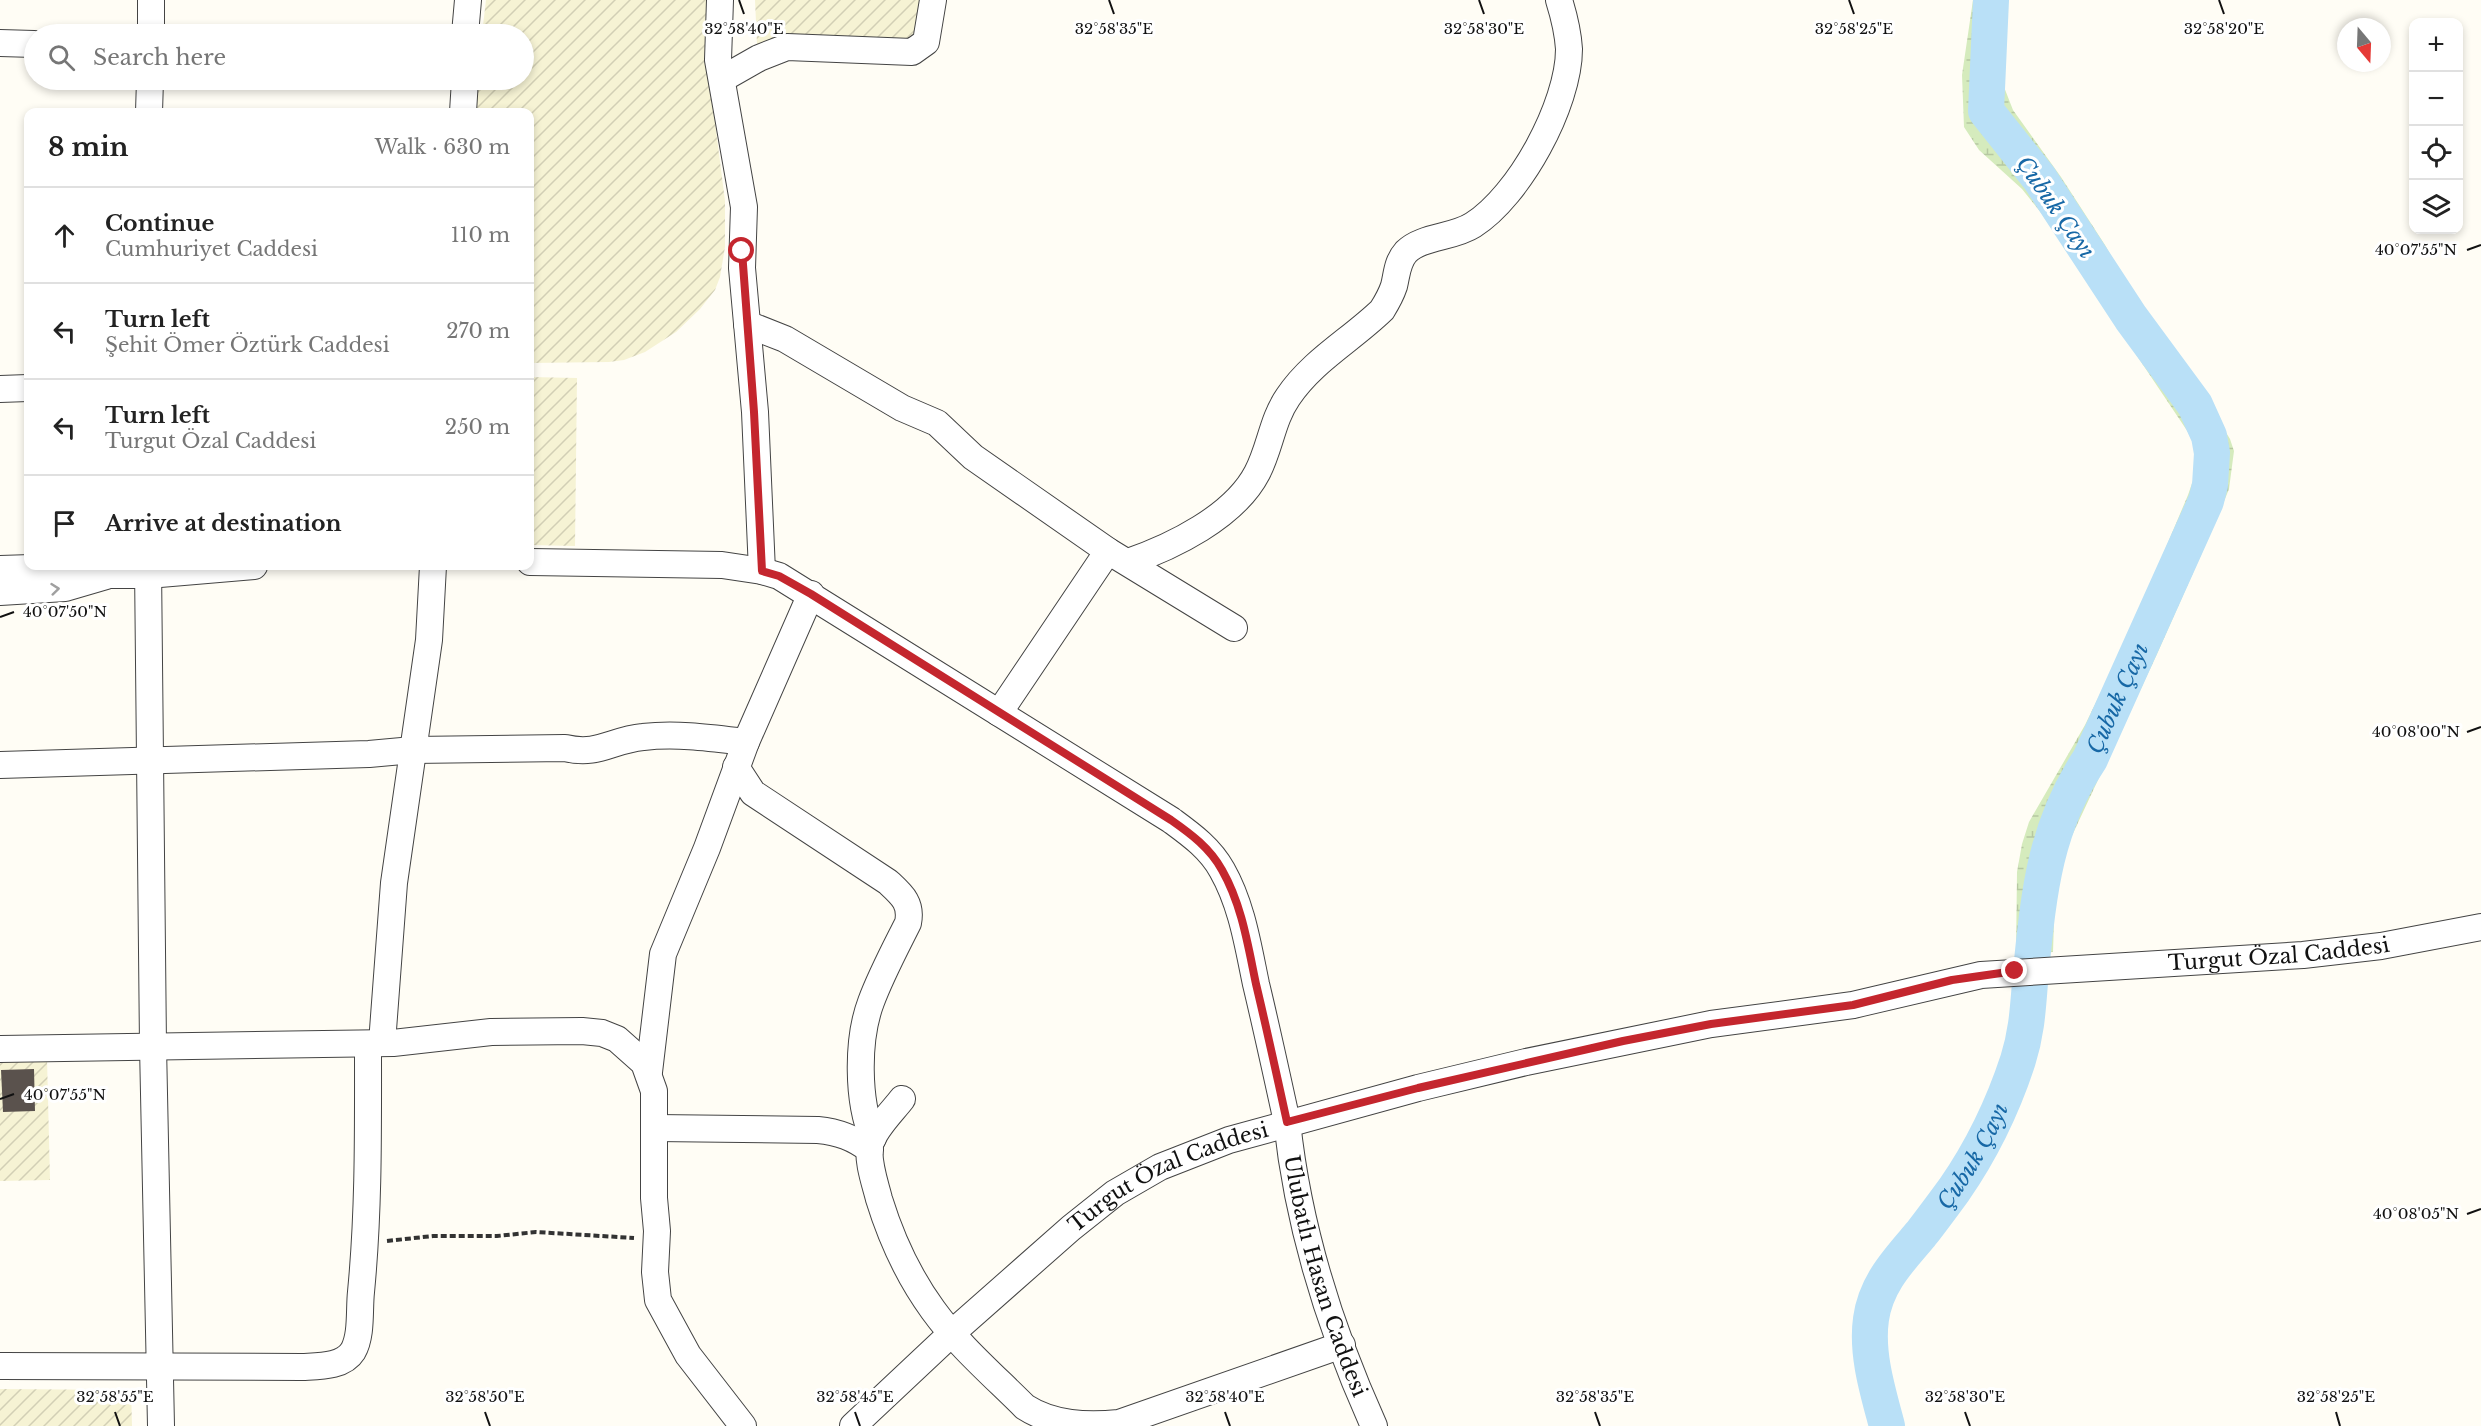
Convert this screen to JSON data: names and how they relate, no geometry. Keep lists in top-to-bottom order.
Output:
{
  "streets": {
    "street": ["Turgut Özal Caddesi", "Ulubatlı Hasan Caddesi"]
  },
  "crossings": [
    ["Turgut Özal Caddesi", "Ulubatlı Hasan Caddesi"]
  ],
  "water": ["Çubuk Çayı"],
  "north": "bottom",
  "page": {
    "map_buttons": ["+", "−"],
    "search": "Search here",
    "heading": ["8 min", "Walk · 630 m"],
    "list": [
      ["Continue", "Cumhuriyet Caddesi", "110 m"],
      ["Turn left", "Şehit Ömer Öztürk Caddesi", "270 m"],
      ["Turn left", "Turgut Özal Caddesi", "250 m"],
      "Arrive at destination"
    ]
  },
  "coordinates": [
    "32°58'40\"E",
    "32°58'35\"E",
    "32°58'30\"E",
    "32°58'25\"E",
    "32°58'20\"E",
    "40°07'55\"N",
    "40°07'50\"N",
    "40°08'00\"N",
    "40°08'05\"N",
    "32°58'55\"E",
    "32°58'50\"E",
    "32°58'45\"E"
  ]
}
